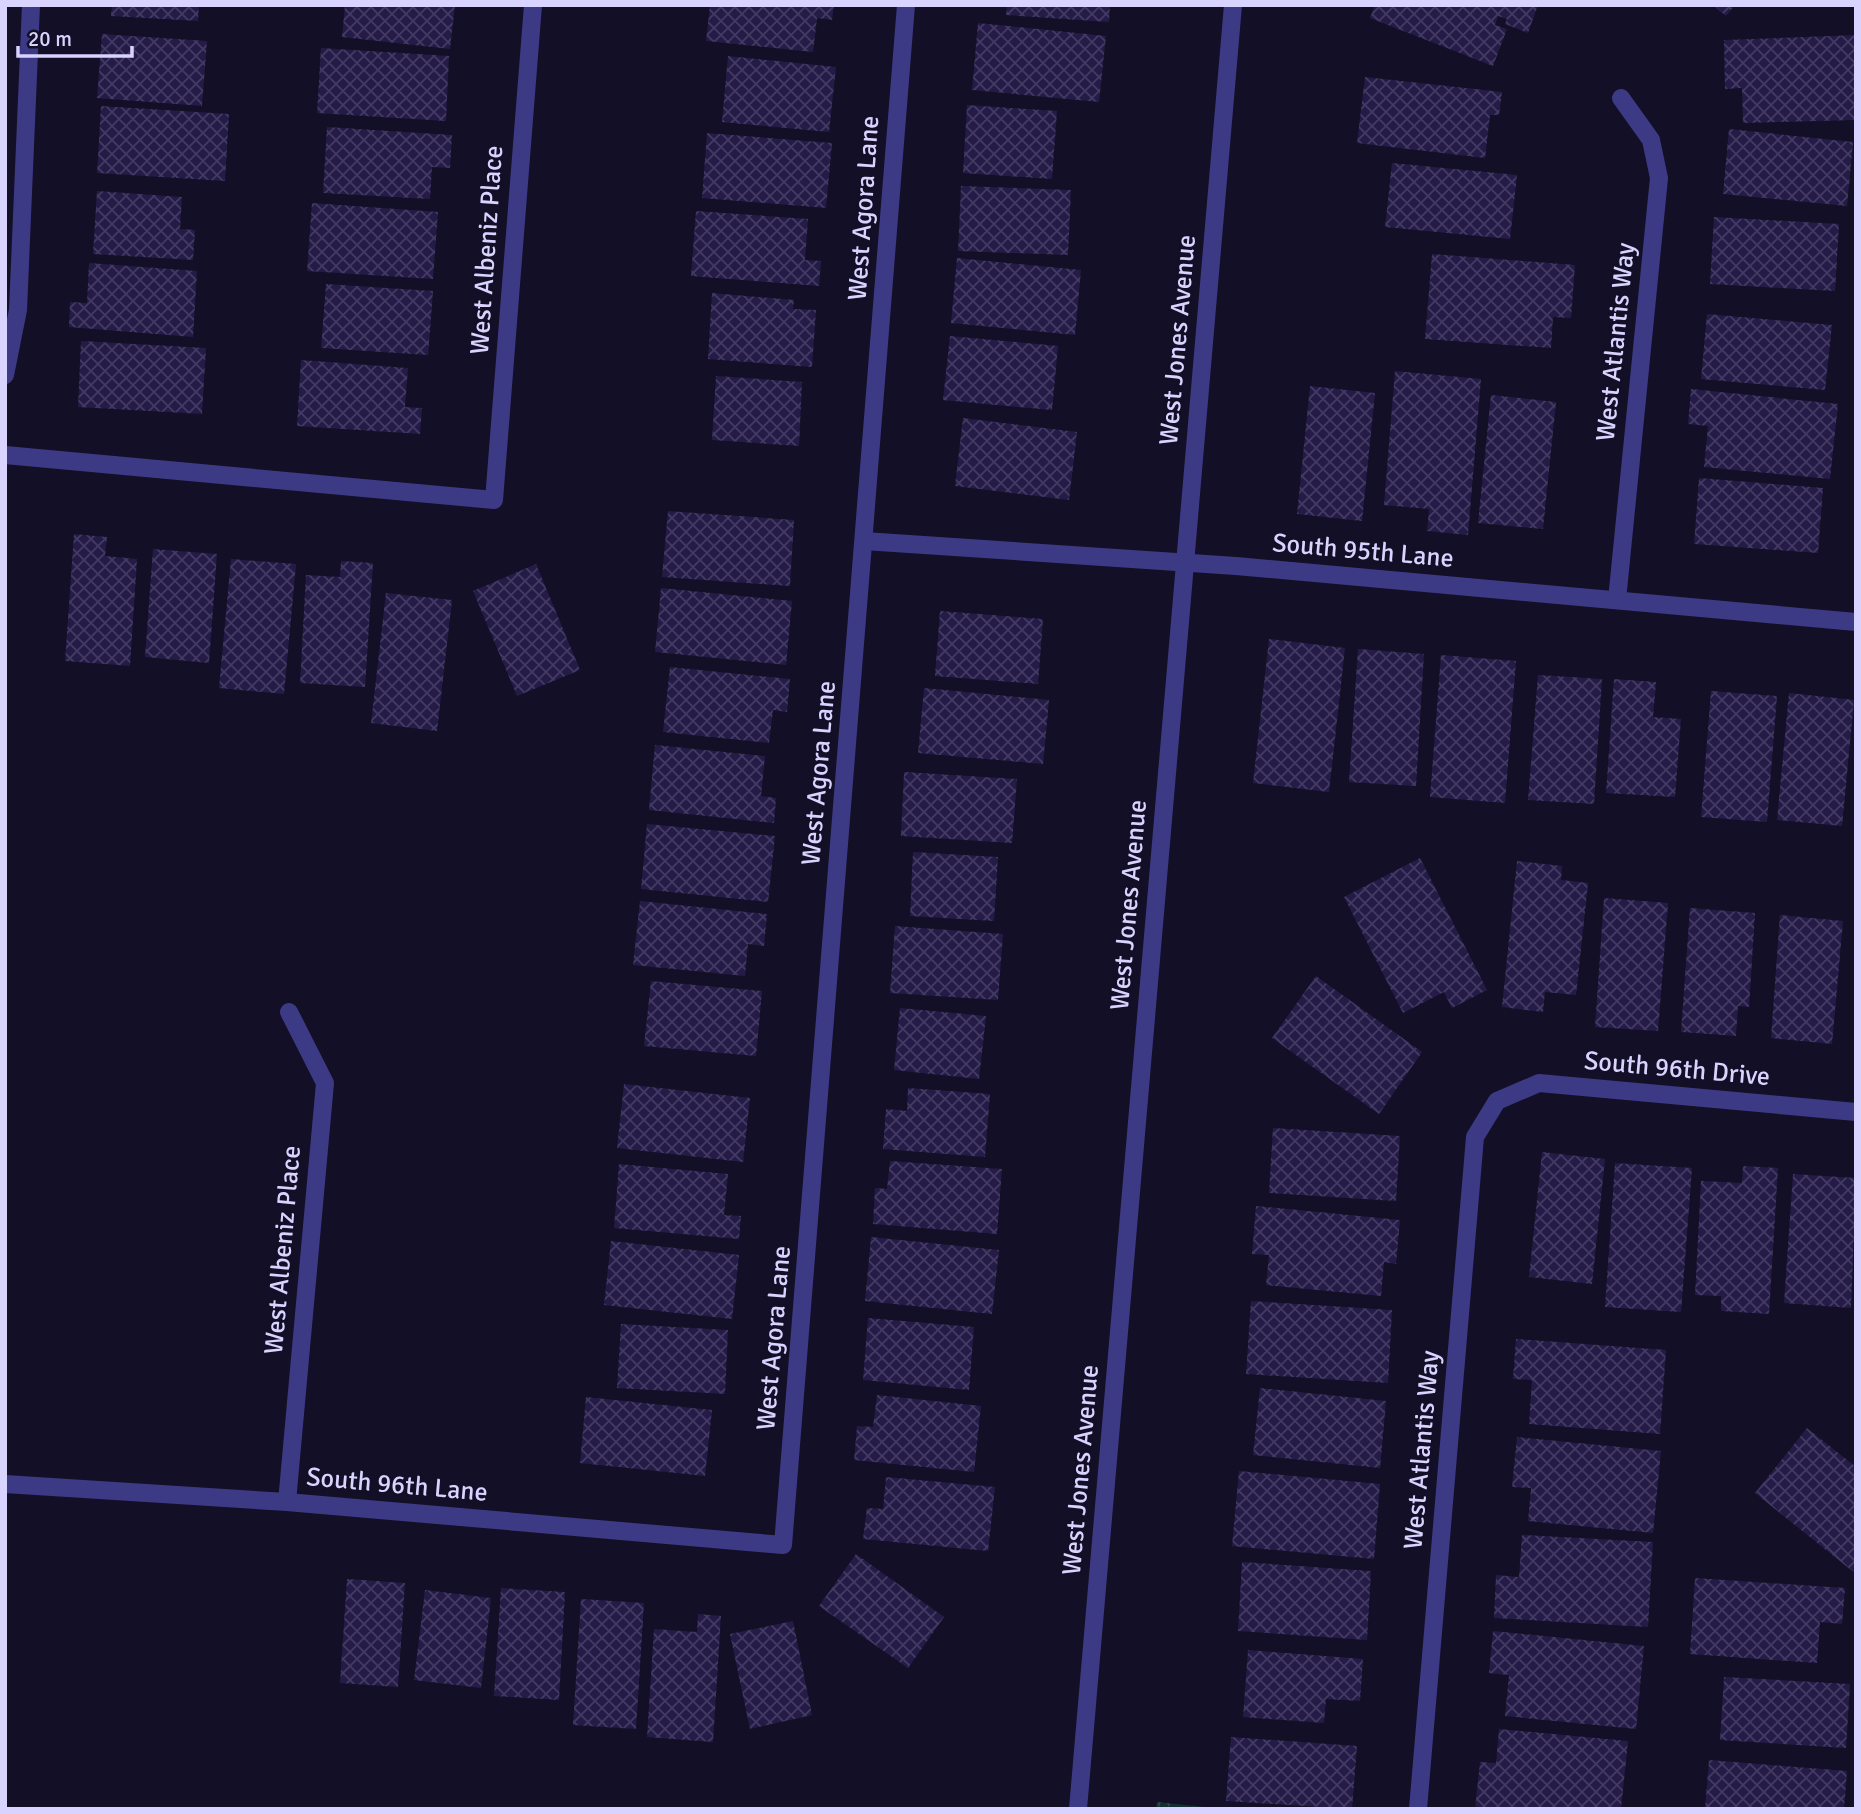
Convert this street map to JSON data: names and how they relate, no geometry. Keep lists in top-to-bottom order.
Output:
{
  "streets": {
    "street": [
      "West Agora Lane",
      "West Albeniz Place",
      "West Jones Avenue",
      "West Atlantis Way",
      "South 95th Lane",
      "South 96th Drive",
      "South 96th Lane"
    ]
  },
  "crossings": [
    ["West Agora Lane", "South 95th Lane"],
    ["West Agora Lane", "South 96th Lane"],
    ["West Albeniz Place", "South 96th Lane"],
    ["West Jones Avenue", "South 95th Lane"],
    ["West Atlantis Way", "South 95th Lane"],
    ["West Atlantis Way", "South 96th Drive"]
  ],
  "scale_bar": "20 m"
}
